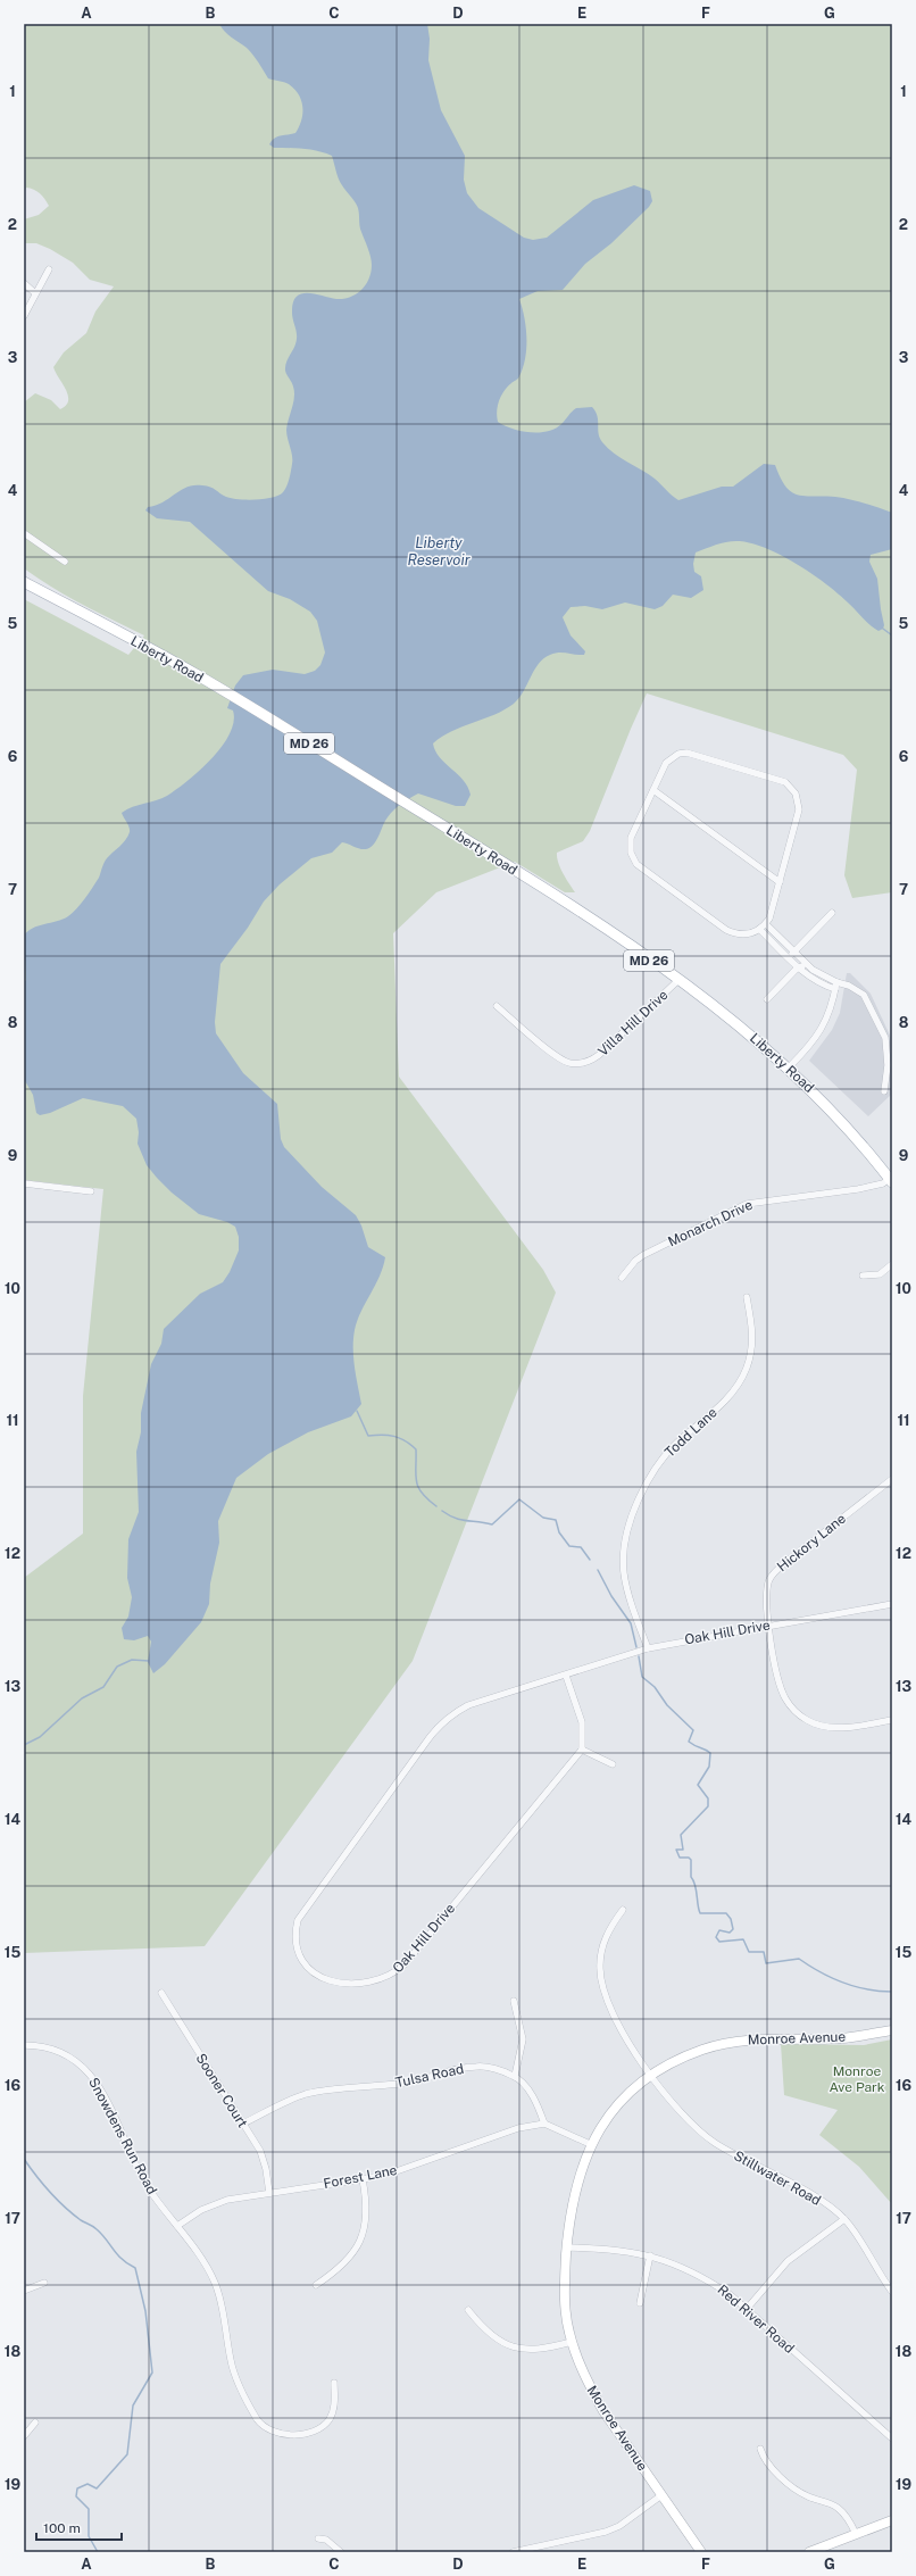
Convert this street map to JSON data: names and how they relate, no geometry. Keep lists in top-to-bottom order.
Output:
{
  "streets": {
    "main road": ["Liberty Road", "MD 26"],
    "street": [
      "Villa Hill Drive",
      "Monarch Drive",
      "Todd Lane",
      "Hickory Lane",
      "Oak Hill Drive",
      "Monroe Avenue",
      "Tulsa Road",
      "Sooner Court",
      "Snowdens Run Road",
      "Forest Lane",
      "Stillwater Road",
      "Red River Road"
    ]
  },
  "crossings": [
    ["Liberty Road", "Villa Hill Drive"],
    ["Liberty Road", "Monarch Drive"],
    ["Todd Lane", "Oak Hill Drive"],
    ["Hickory Lane", "Oak Hill Drive"],
    ["Monroe Avenue", "Stillwater Road"],
    ["Monroe Avenue", "Red River Road"],
    ["Tulsa Road", "Sooner Court"],
    ["Sooner Court", "Forest Lane"],
    ["Snowdens Run Road", "Forest Lane"]
  ],
  "water": ["Liberty Reservoir"],
  "parks": ["Monroe Ave Park"],
  "scale_bar": "100 m",
  "grid": {
    "columns": [
      "A",
      "B",
      "C",
      "D",
      "E",
      "F",
      "G"
    ],
    "rows": [
      "1",
      "2",
      "3",
      "4",
      "5",
      "6",
      "7",
      "8",
      "9",
      "10",
      "11",
      "12",
      "13",
      "14",
      "15",
      "16",
      "17",
      "18",
      "19"
    ]
  }
}
